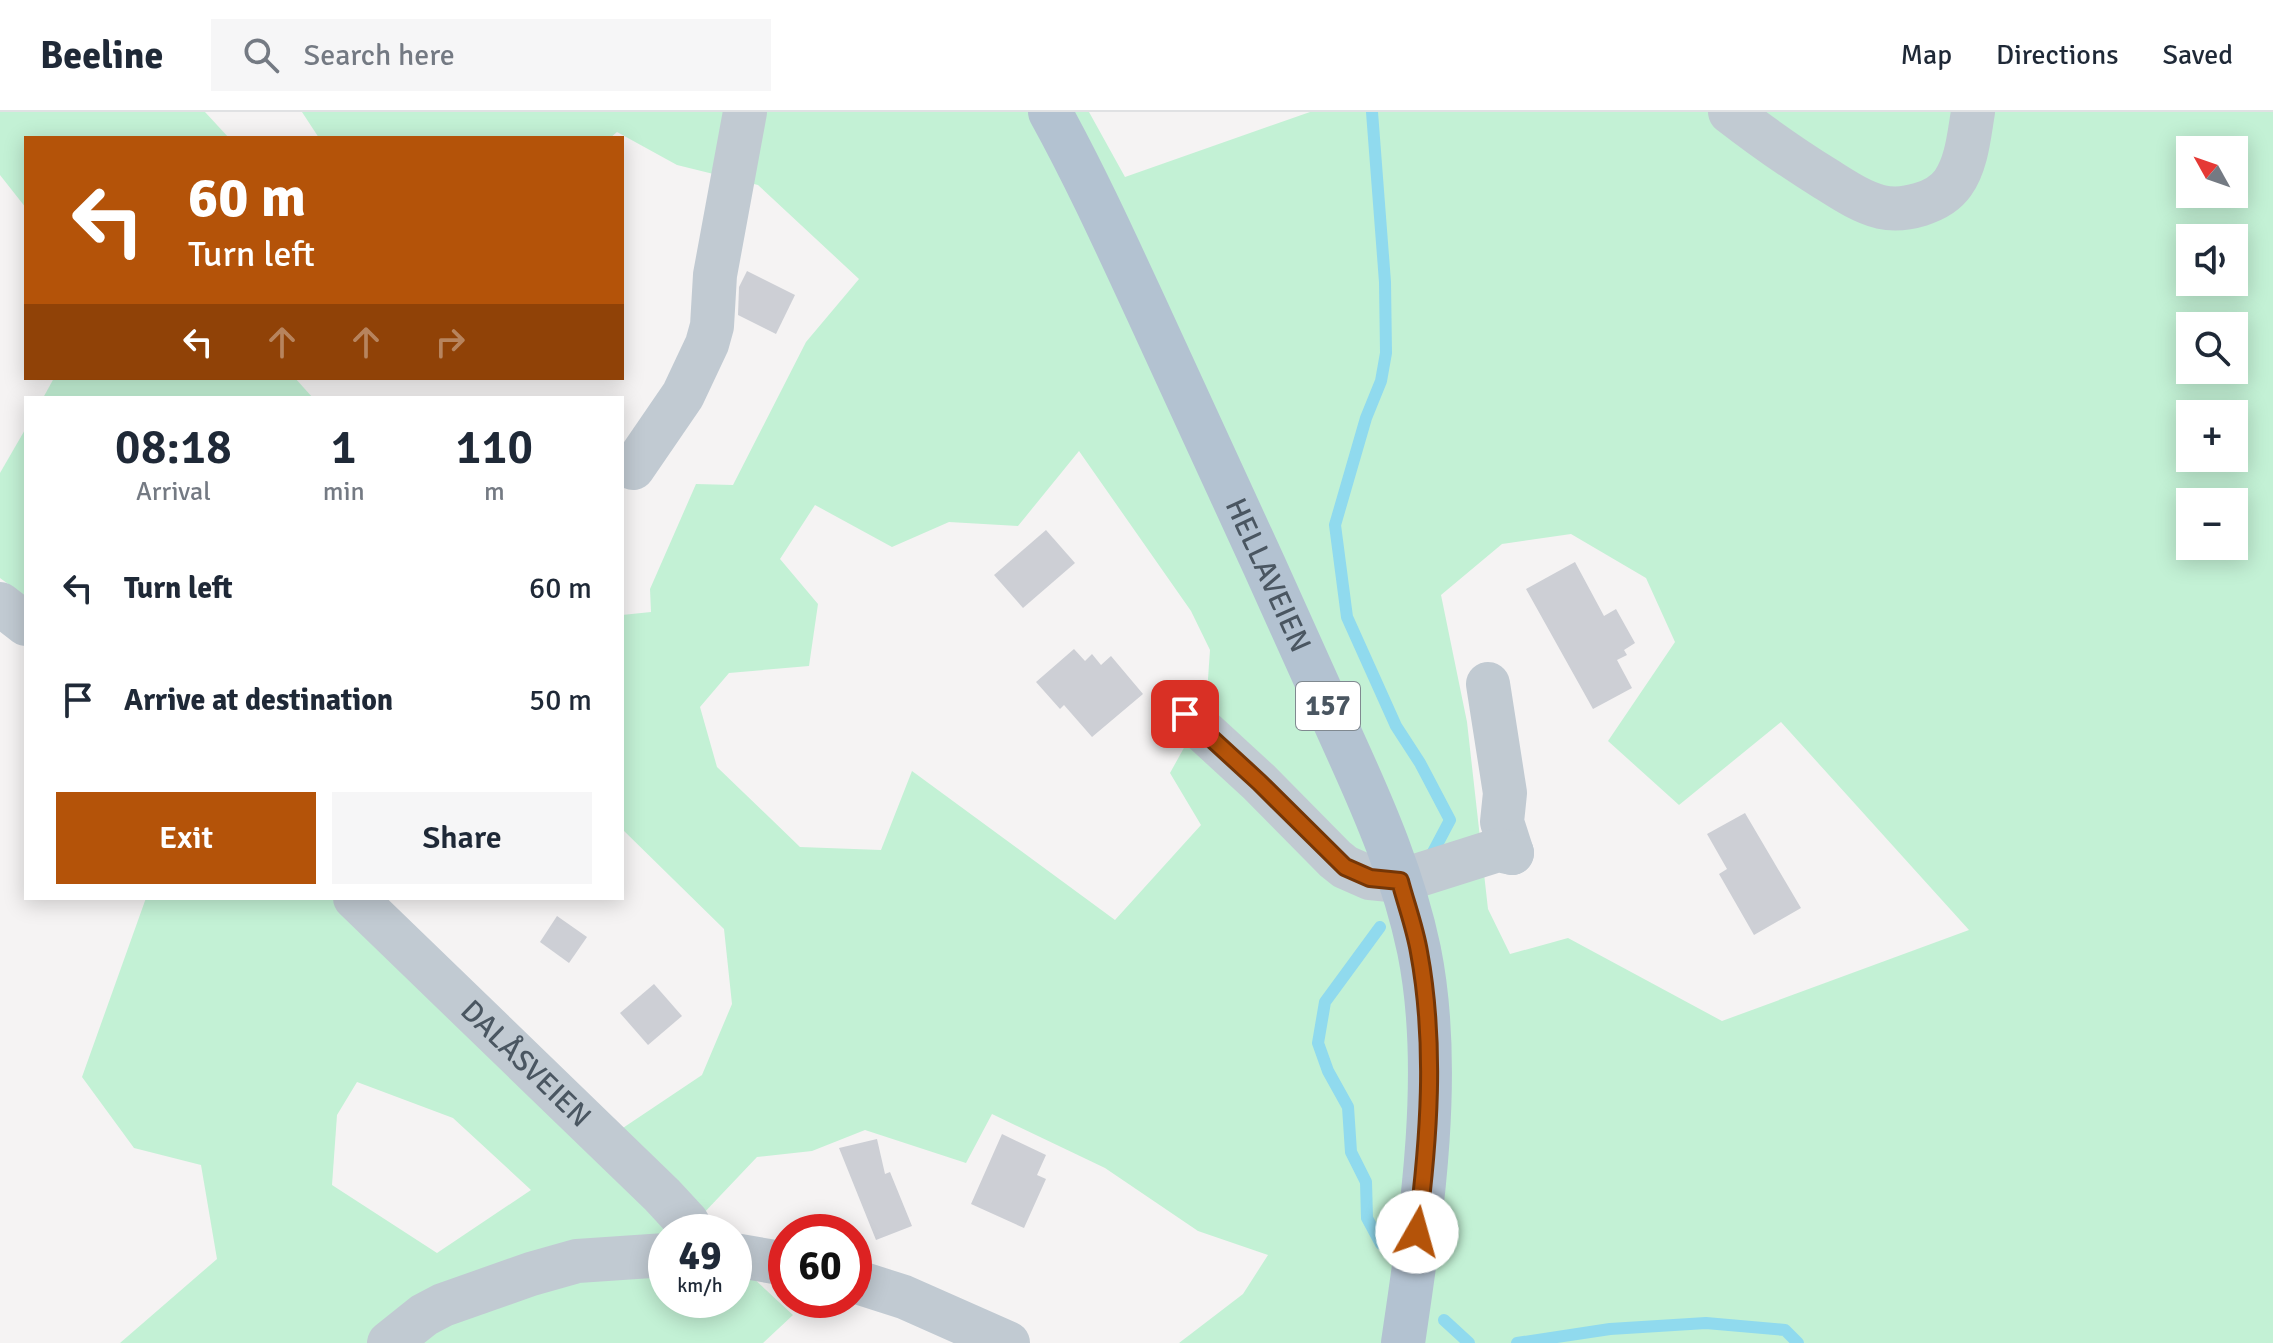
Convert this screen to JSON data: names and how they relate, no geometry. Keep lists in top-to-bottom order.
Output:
{
  "streets": {
    "main road": ["HELLAVEIEN", "157"],
    "street": ["DALÅSVEIEN"]
  },
  "north": "top left",
  "page": {
    "header": "Beeline",
    "search": "Search here",
    "nav": ["Map", "Directions", "Saved"],
    "map_buttons": ["+", "−"],
    "turn": ["60 m", "Turn left"],
    "eta": [
      "08:18",
      "Arrival",
      "1",
      "min",
      "110",
      "m"
    ],
    "list": [
      {
        "name": "Turn left",
        "value": "60 m"
      },
      {
        "name": "Arrive at destination",
        "value": "50 m"
      }
    ],
    "buttons": ["Exit", "Share"],
    "speed": "49 km/h",
    "limit": "60"
  }
}
